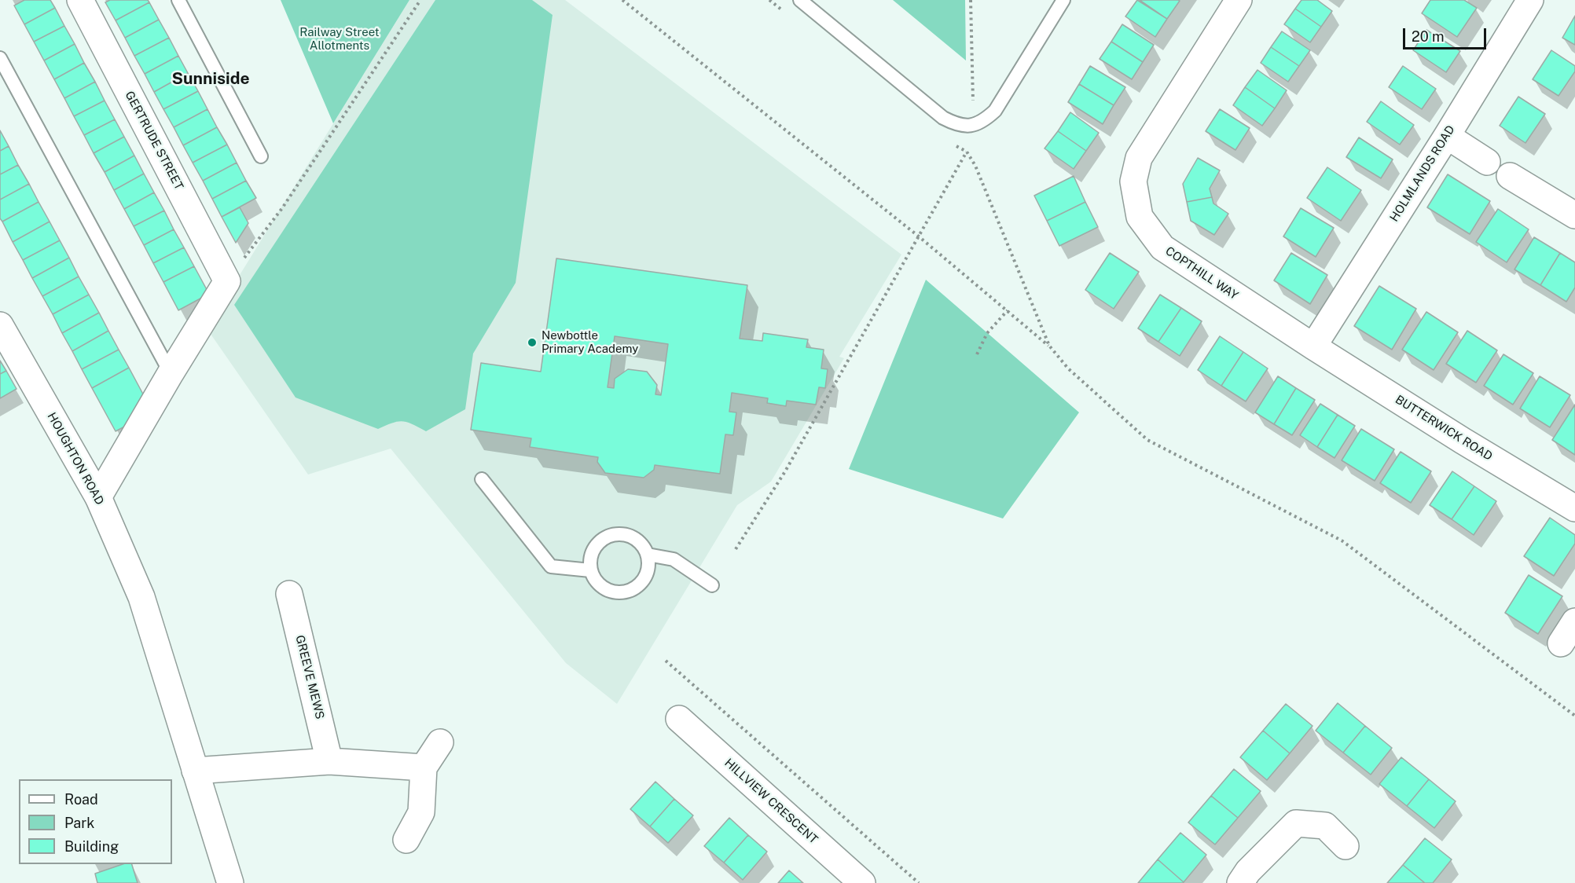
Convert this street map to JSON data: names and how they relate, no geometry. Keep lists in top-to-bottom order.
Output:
{
  "streets": {
    "street": [
      "GERTRUDE STREET",
      "HOLMLANDS ROAD",
      "COPTHILL WAY",
      "BUTTERWICK ROAD",
      "HOUGHTON ROAD",
      "GREEVE MEWS",
      "HILLVIEW CRESCENT"
    ]
  },
  "crossings": [
    ["HOLMLANDS ROAD", "COPTHILL WAY"],
    ["HOLMLANDS ROAD", "BUTTERWICK ROAD"],
    ["COPTHILL WAY", "BUTTERWICK ROAD"]
  ],
  "districts": ["Sunniside"],
  "parks": ["Railway Street Allotments"],
  "places": ["Newbottle Primary Academy"],
  "legend": ["Road", "Park", "Building"],
  "scale_bar": "20 m"
}
